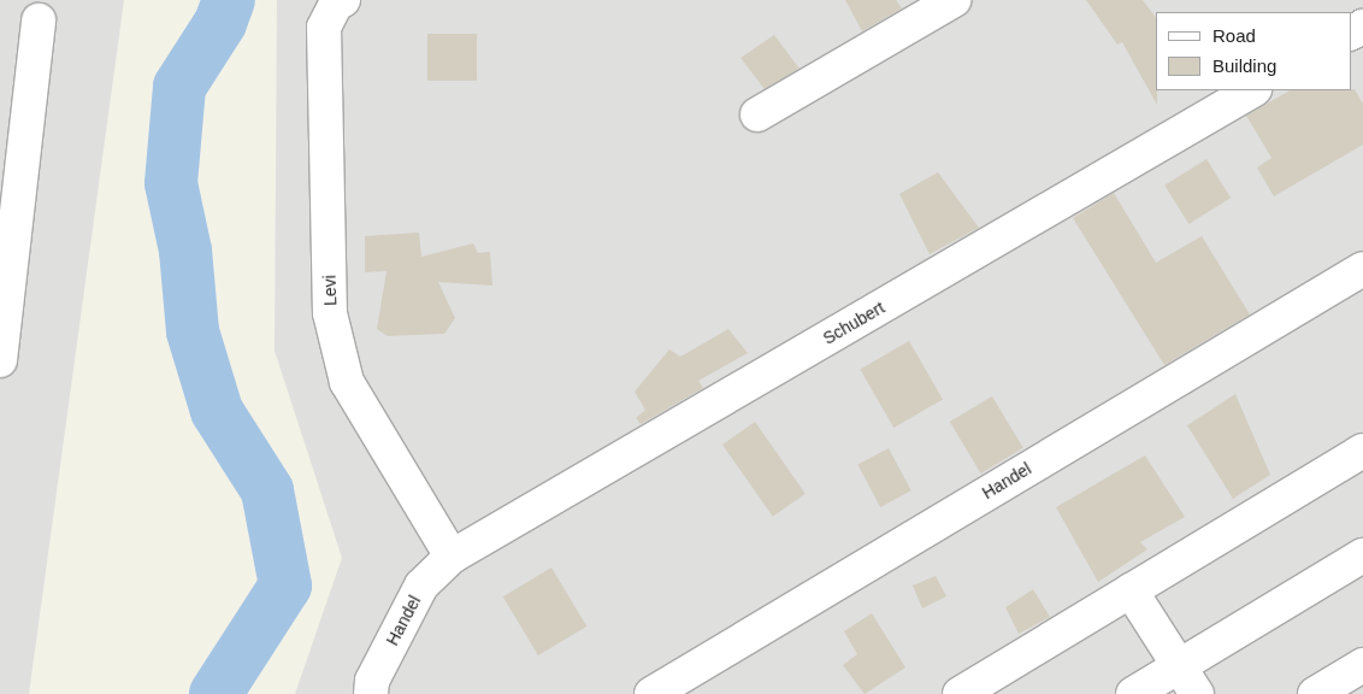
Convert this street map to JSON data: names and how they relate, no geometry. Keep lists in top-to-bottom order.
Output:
{
  "streets": {
    "street": ["Levi", "Schubert", "Handel"]
  },
  "crossings": [
    ["Levi", "Schubert"],
    ["Levi", "Handel"],
    ["Schubert", "Handel"]
  ],
  "legend": ["Road", "Building"]
}
